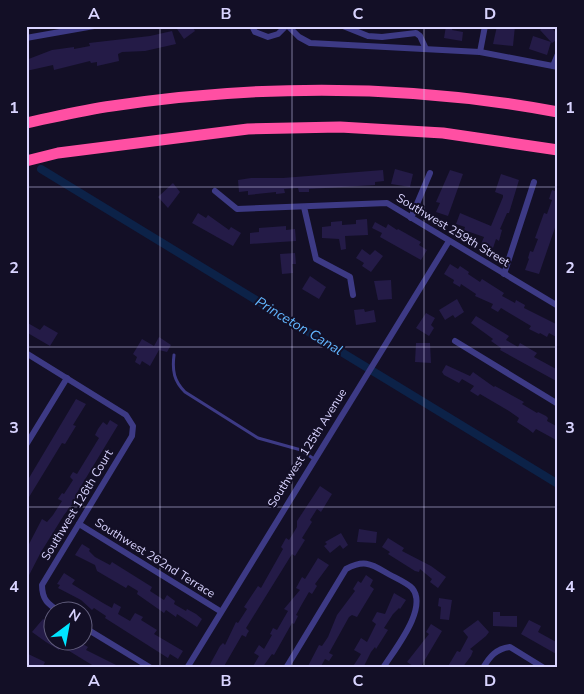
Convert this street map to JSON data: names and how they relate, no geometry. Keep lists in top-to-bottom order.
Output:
{
  "streets": {
    "street": [
      "Southwest 259th Street",
      "Southwest 125th Avenue",
      "Southwest 126th Court",
      "Southwest 262nd Terrace"
    ]
  },
  "crossings": [
    ["Southwest 259th Street", "Southwest 125th Avenue"],
    ["Southwest 125th Avenue", "Southwest 262nd Terrace"],
    ["Southwest 126th Court", "Southwest 262nd Terrace"]
  ],
  "water": ["Princeton Canal"],
  "north": "top right",
  "grid": {
    "columns": [
      "A",
      "B",
      "C",
      "D"
    ],
    "rows": [
      "1",
      "2",
      "3",
      "4"
    ]
  }
}
